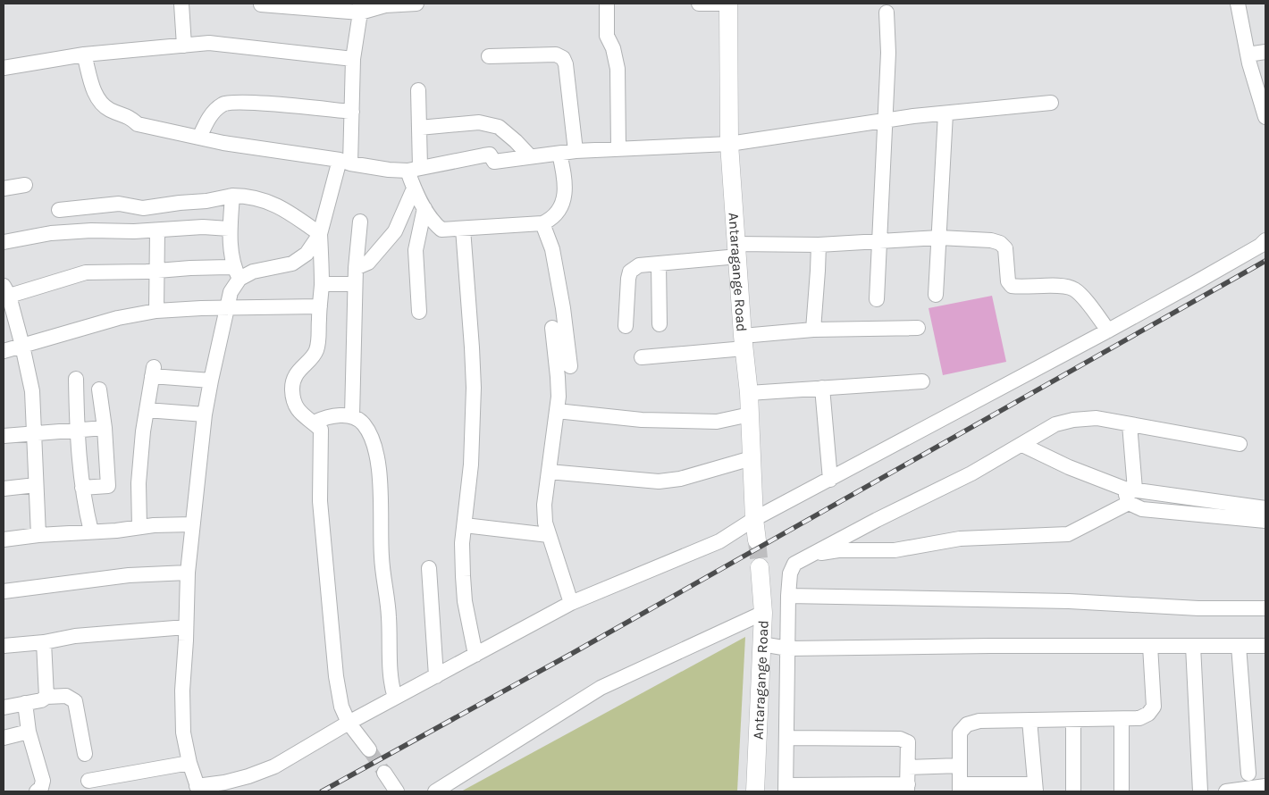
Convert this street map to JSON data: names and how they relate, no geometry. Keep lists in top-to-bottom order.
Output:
{
  "streets": {
    "street": ["Antaragange Road"]
  }
}
